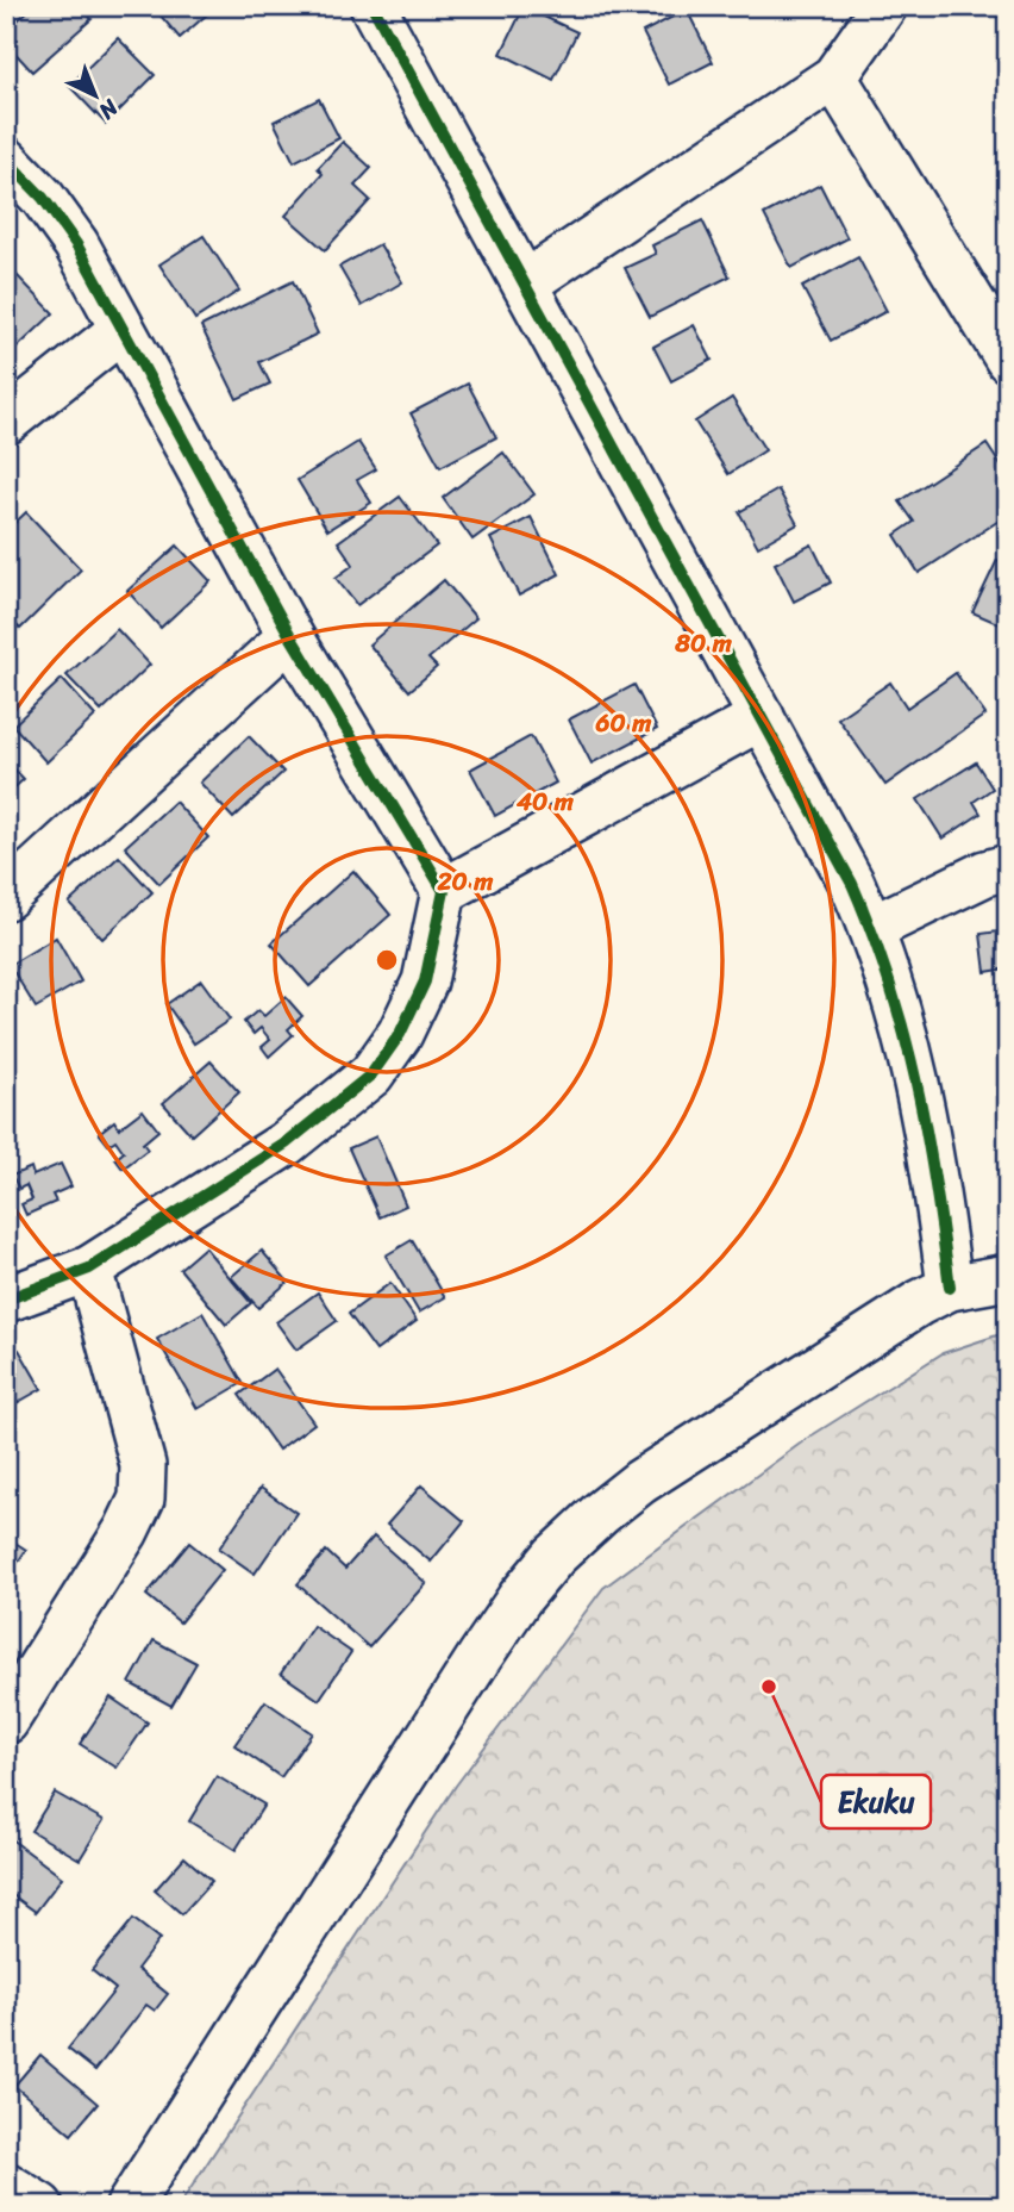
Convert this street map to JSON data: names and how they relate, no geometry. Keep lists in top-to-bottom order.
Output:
{
  "places": ["Ekuku"],
  "north": "bottom right",
  "rings": [
    "80 m",
    "60 m",
    "40 m",
    "20 m"
  ]
}
